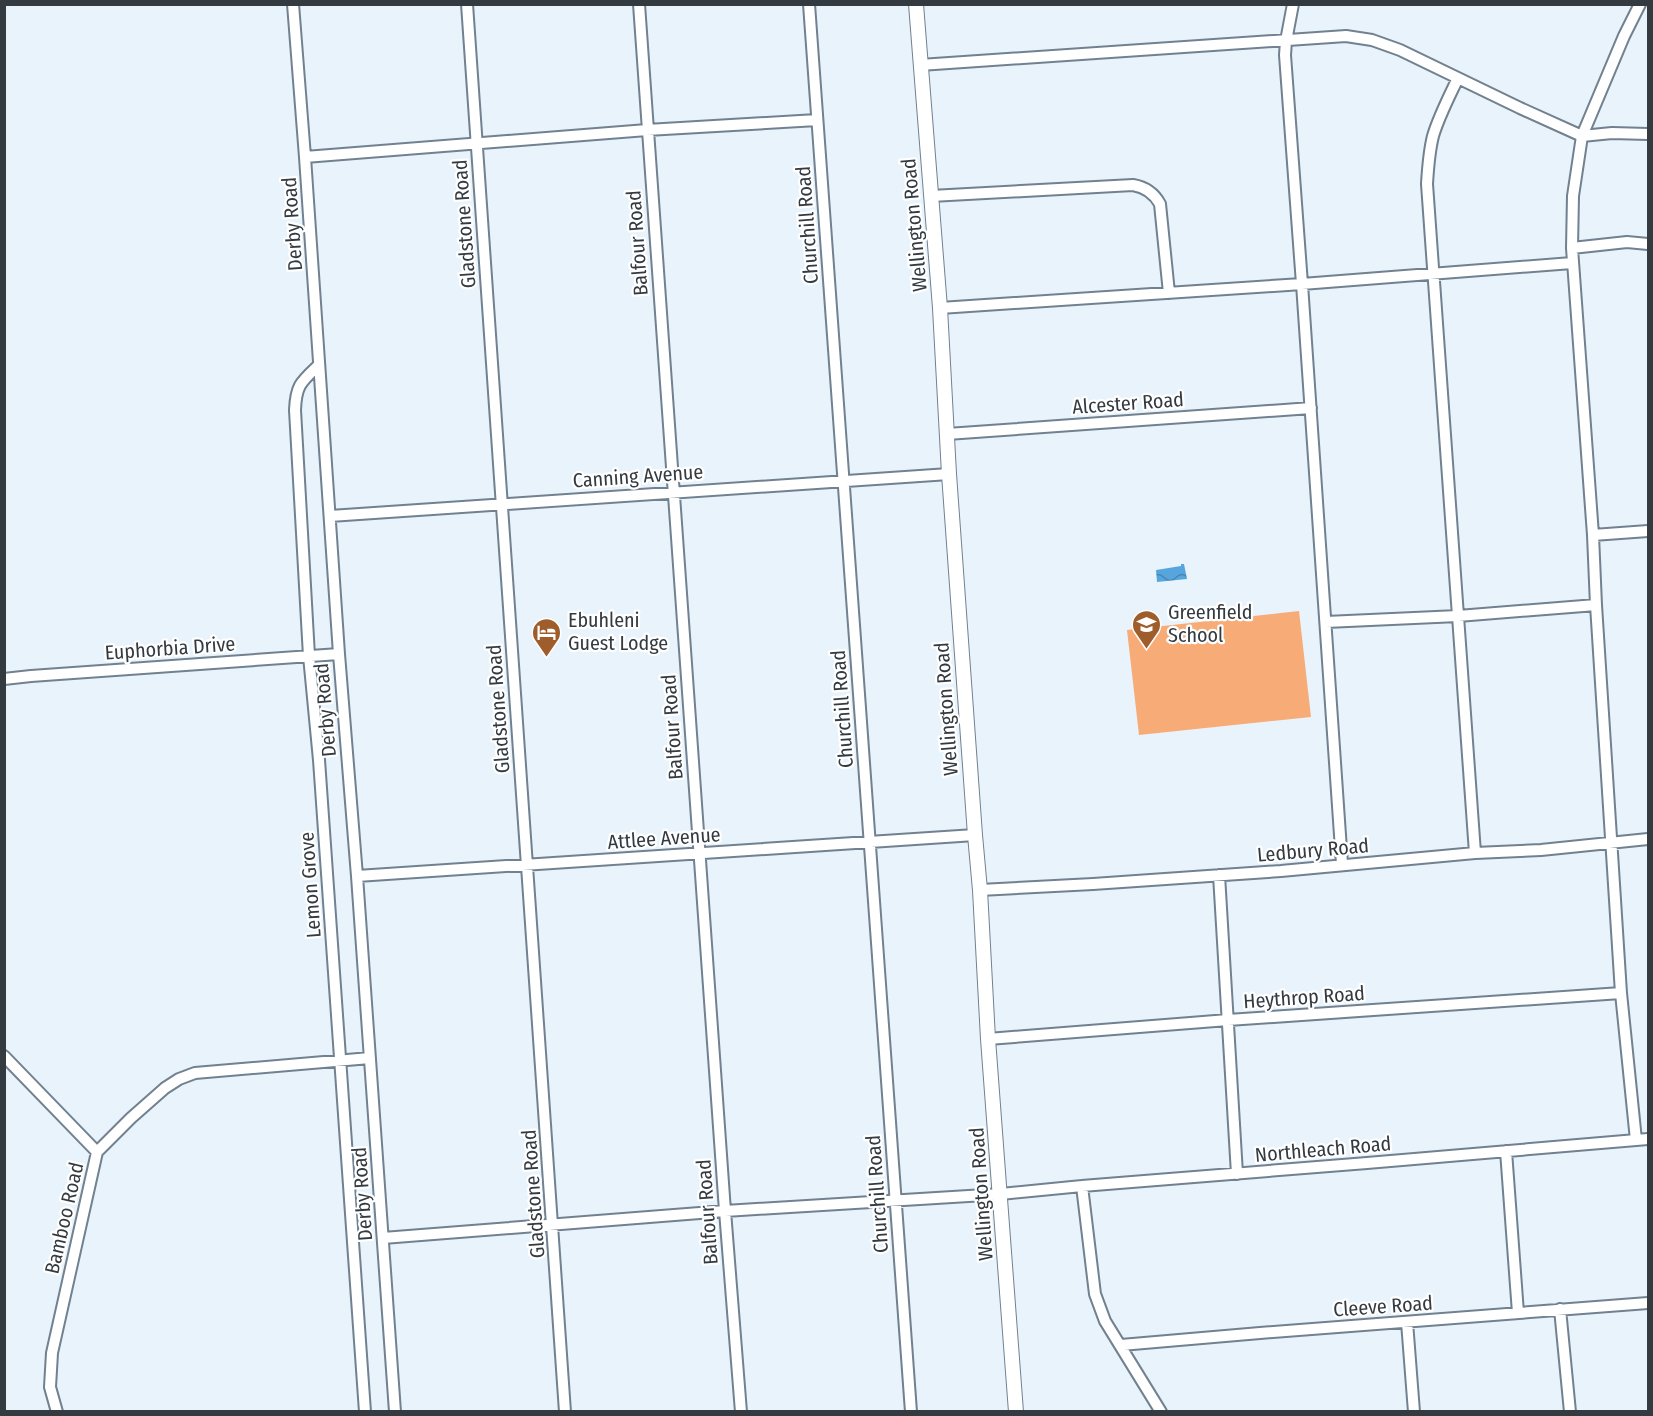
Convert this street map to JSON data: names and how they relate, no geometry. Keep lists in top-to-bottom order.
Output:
{
  "streets": {
    "main road": ["Wellington Road"],
    "street": [
      "Derby Road",
      "Gladstone Road",
      "Churchill Road",
      "Balfour Road",
      "Alcester Road",
      "Canning Avenue",
      "Euphorbia Drive",
      "Attlee Avenue",
      "Ledbury Road",
      "Lemon Grove",
      "Heythrop Road",
      "Northleach Road",
      "Bamboo Road",
      "Cleeve Road"
    ]
  },
  "crossings": [
    ["Derby Road", "Canning Avenue"],
    ["Derby Road", "Euphorbia Drive"],
    ["Derby Road", "Attlee Avenue"],
    ["Derby Road", "Lemon Grove"],
    ["Derby Road", "Northleach Road"],
    ["Derby Road", "Bamboo Road"],
    ["Gladstone Road", "Canning Avenue"],
    ["Gladstone Road", "Attlee Avenue"],
    ["Gladstone Road", "Northleach Road"],
    ["Churchill Road", "Canning Avenue"],
    ["Churchill Road", "Attlee Avenue"],
    ["Churchill Road", "Northleach Road"],
    ["Wellington Road", "Alcester Road"],
    ["Wellington Road", "Canning Avenue"],
    ["Wellington Road", "Attlee Avenue"],
    ["Wellington Road", "Ledbury Road"],
    ["Wellington Road", "Heythrop Road"],
    ["Wellington Road", "Northleach Road"],
    ["Balfour Road", "Canning Avenue"],
    ["Balfour Road", "Attlee Avenue"],
    ["Balfour Road", "Northleach Road"],
    ["Euphorbia Drive", "Lemon Grove"],
    ["Lemon Grove", "Bamboo Road"]
  ],
  "places": {
    "school or university": ["Greenfield School"],
    "hotel": ["Ebuhleni Guest Lodge"]
  }
}
